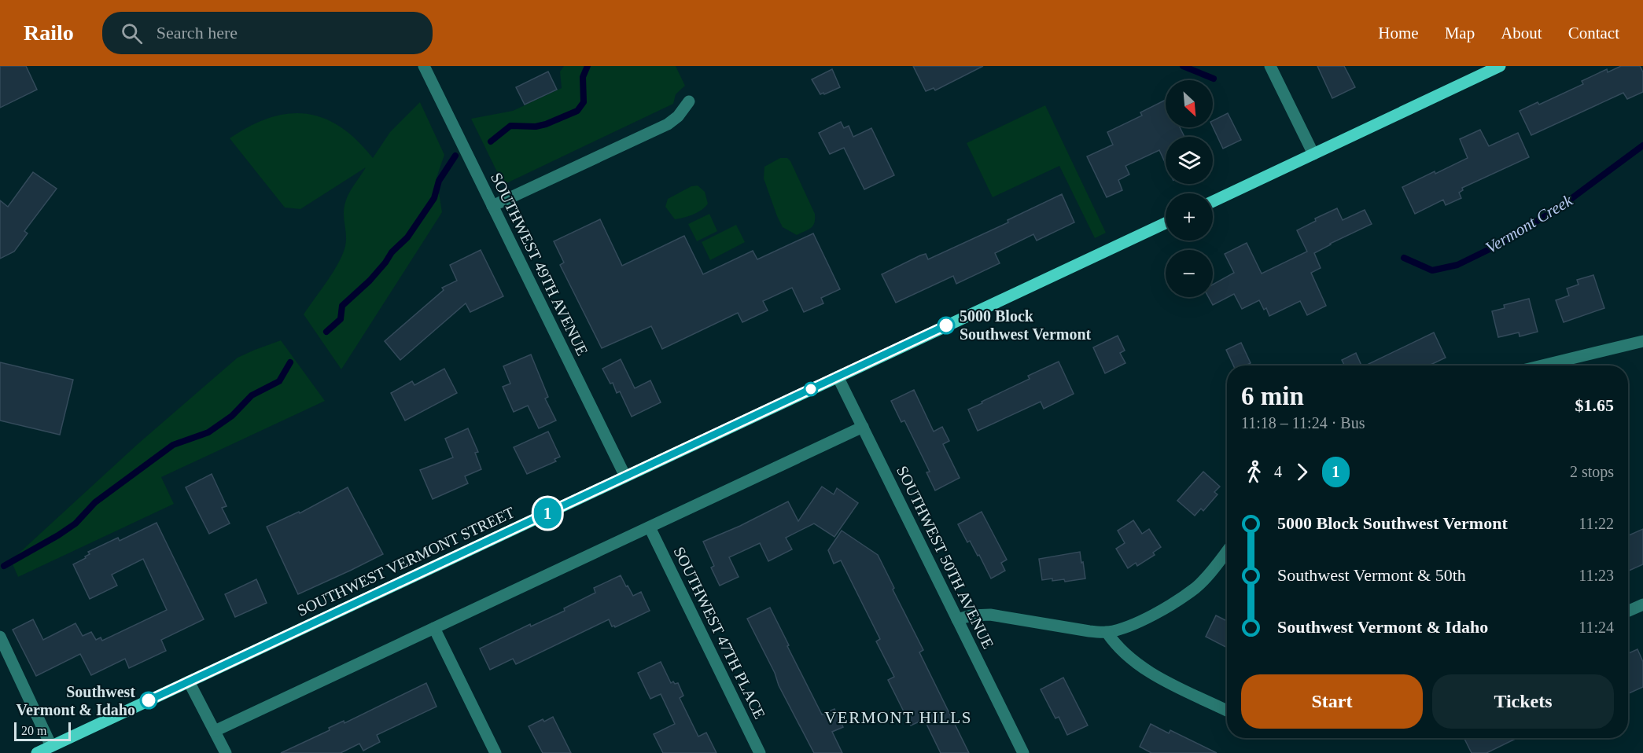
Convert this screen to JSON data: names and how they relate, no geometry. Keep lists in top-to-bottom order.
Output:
{
  "streets": {
    "main road": ["SOUTHWEST VERMONT STREET"],
    "street": ["SOUTHWEST 49TH AVENUE", "SOUTHWEST 50TH AVENUE", "SOUTHWEST 47TH PLACE"]
  },
  "crossings": [
    ["SOUTHWEST 49TH AVENUE", "SOUTHWEST VERMONT STREET"],
    ["SOUTHWEST 50TH AVENUE", "SOUTHWEST VERMONT STREET"]
  ],
  "districts": ["VERMONT HILLS"],
  "water": ["Vermont Creek"],
  "places": ["5000 Block Southwest Vermont", "Southwest Vermont & Idaho"],
  "lines": ["bus line 1"],
  "scale_bar": "20 m",
  "north": "bottom right",
  "page": {
    "header": "Railo",
    "search": "Search here",
    "nav": [
      "Home",
      "Map",
      "About",
      "Contact"
    ],
    "on_map": "1",
    "map_buttons": ["+", "−"],
    "heading": ["6 min", "11:18 – 11:24 · Bus", "$1.65"],
    "legs": ["4", "1", "2 stops"],
    "list": [
      {
        "name": "5000 Block Southwest Vermont",
        "value": "11:22"
      },
      {
        "name": "Southwest Vermont & 50th",
        "value": "11:23"
      },
      {
        "name": "Southwest Vermont & Idaho",
        "value": "11:24"
      }
    ],
    "buttons": ["Start", "Tickets"],
    "scale": "20 m"
  }
}
